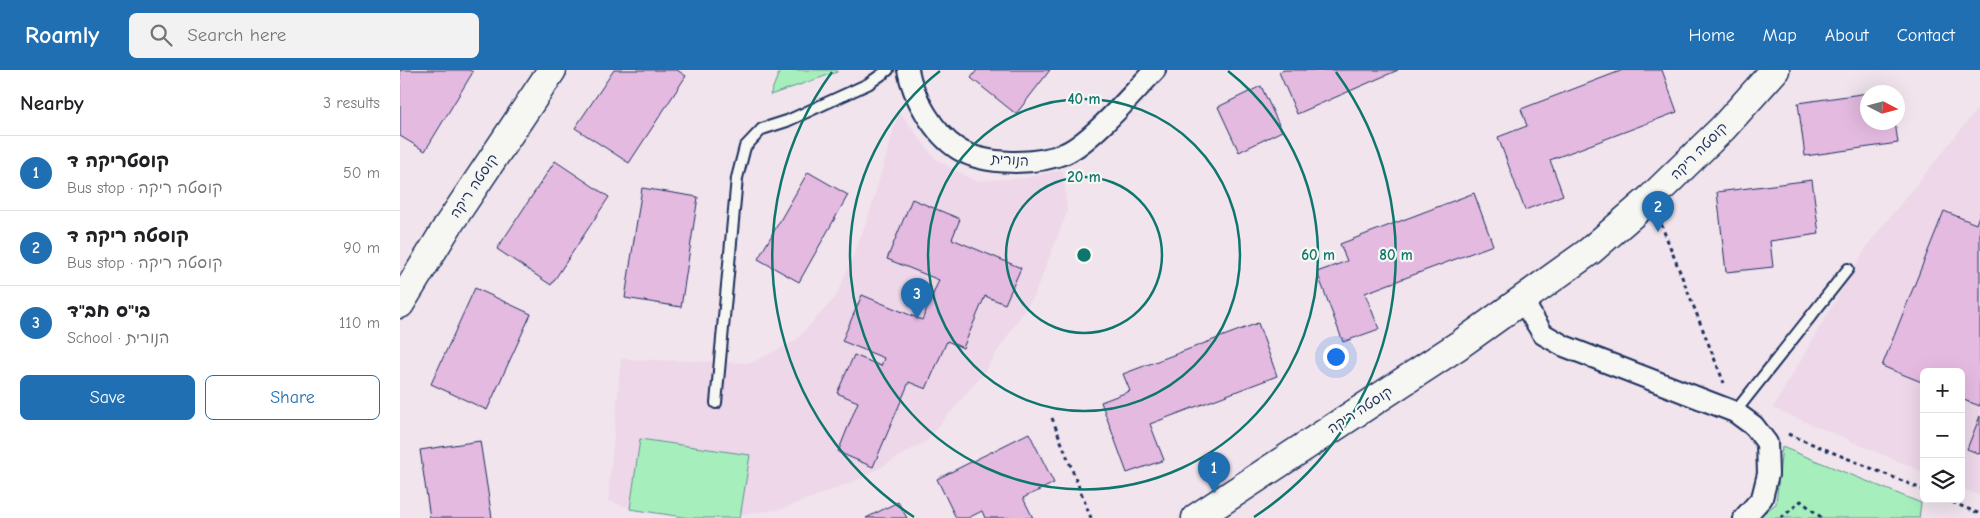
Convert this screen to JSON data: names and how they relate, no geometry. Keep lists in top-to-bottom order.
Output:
{
  "streets": {
    "street": ["קוסטה ריקה", "הנורית"]
  },
  "north": "right",
  "page": {
    "header": "Roamly",
    "search": "Search here",
    "nav": [
      "Home",
      "Map",
      "About",
      "Contact"
    ],
    "heading": ["Nearby", "3 results"],
    "list": [
      {
        "mark": "1",
        "name": "קוסטריקה ד",
        "note": "Bus stop · קוסטה ריקה",
        "value": "50 m"
      },
      {
        "mark": "2",
        "name": "קוסטה ריקה ד",
        "note": "Bus stop · קוסטה ריקה",
        "value": "90 m"
      },
      {
        "mark": "3",
        "name": "בי\"ס חב\"ד",
        "note": "School · הנורית",
        "value": "110 m"
      }
    ],
    "pins": ["2", "3", "1"],
    "buttons": ["Save", "Share"],
    "map_buttons": ["+", "−"]
  },
  "rings": [
    "40 m",
    "20 m",
    "60 m",
    "80 m"
  ]
}
